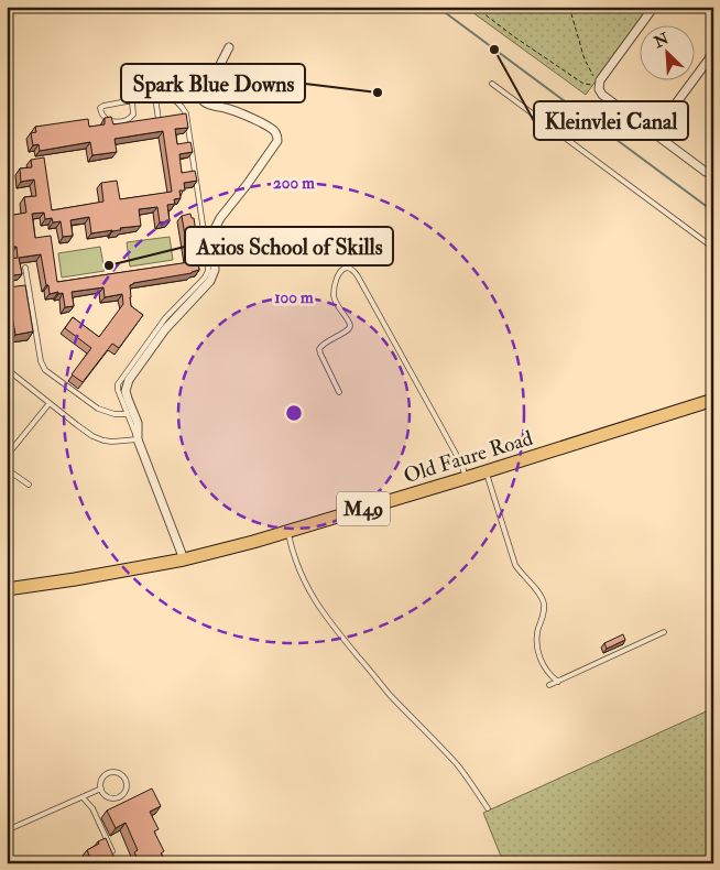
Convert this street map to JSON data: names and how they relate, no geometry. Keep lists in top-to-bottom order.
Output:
{
  "streets": {
    "main road": ["Old Faure Road", "M49"]
  },
  "places": ["Kleinvlei Canal", "Spark Blue Downs", "Axios School of Skills"],
  "north": "top left",
  "rings": ["200 m", "100 m"]
}
